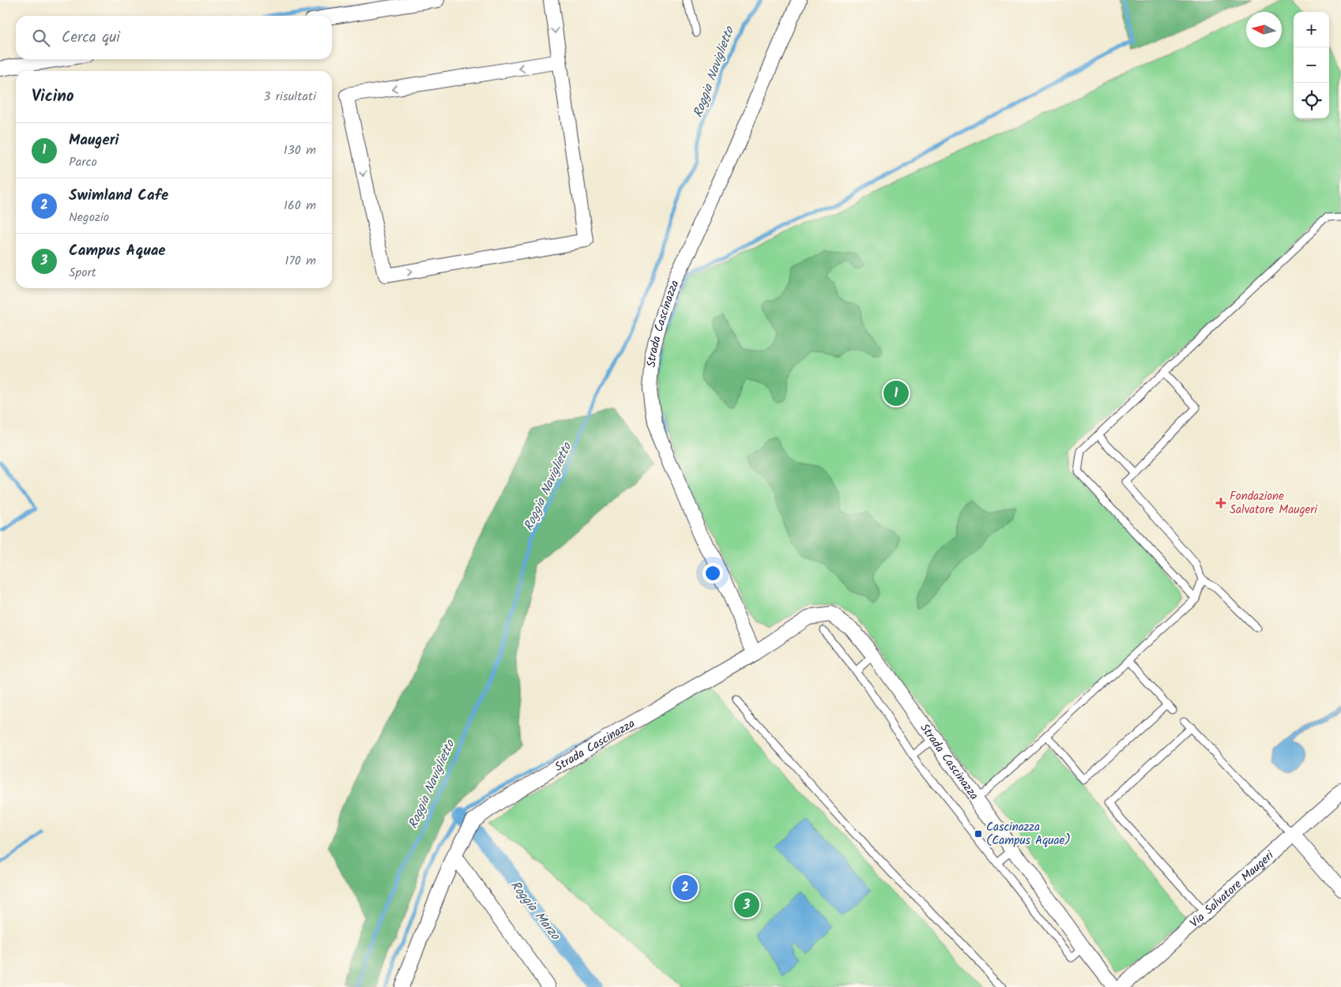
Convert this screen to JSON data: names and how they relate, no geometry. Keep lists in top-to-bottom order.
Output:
{
  "streets": {
    "street": ["Strada Cascinazza", "Via Salvatore Maugeri"]
  },
  "water": ["Roggia Naviglietto", "Roggia Marzo"],
  "places": {
    "health": ["Fondazione Salvatore Maugeri"],
    "transit": ["Cascinazza (Campus Aquae)"]
  },
  "north": "left",
  "page": {
    "map_buttons": ["+", "−"],
    "search": "Cerca qui",
    "heading": ["Vicino", "3 risultati"],
    "list": [
      {
        "mark": "1",
        "name": "Maugeri",
        "note": "Parco",
        "value": "130 m"
      },
      {
        "mark": "2",
        "name": "Swimland Cafe",
        "note": "Negozio",
        "value": "160 m"
      },
      {
        "mark": "3",
        "name": "Campus Aquae",
        "note": "Sport",
        "value": "170 m"
      }
    ],
    "pins": ["1", "2", "3"]
  }
}
